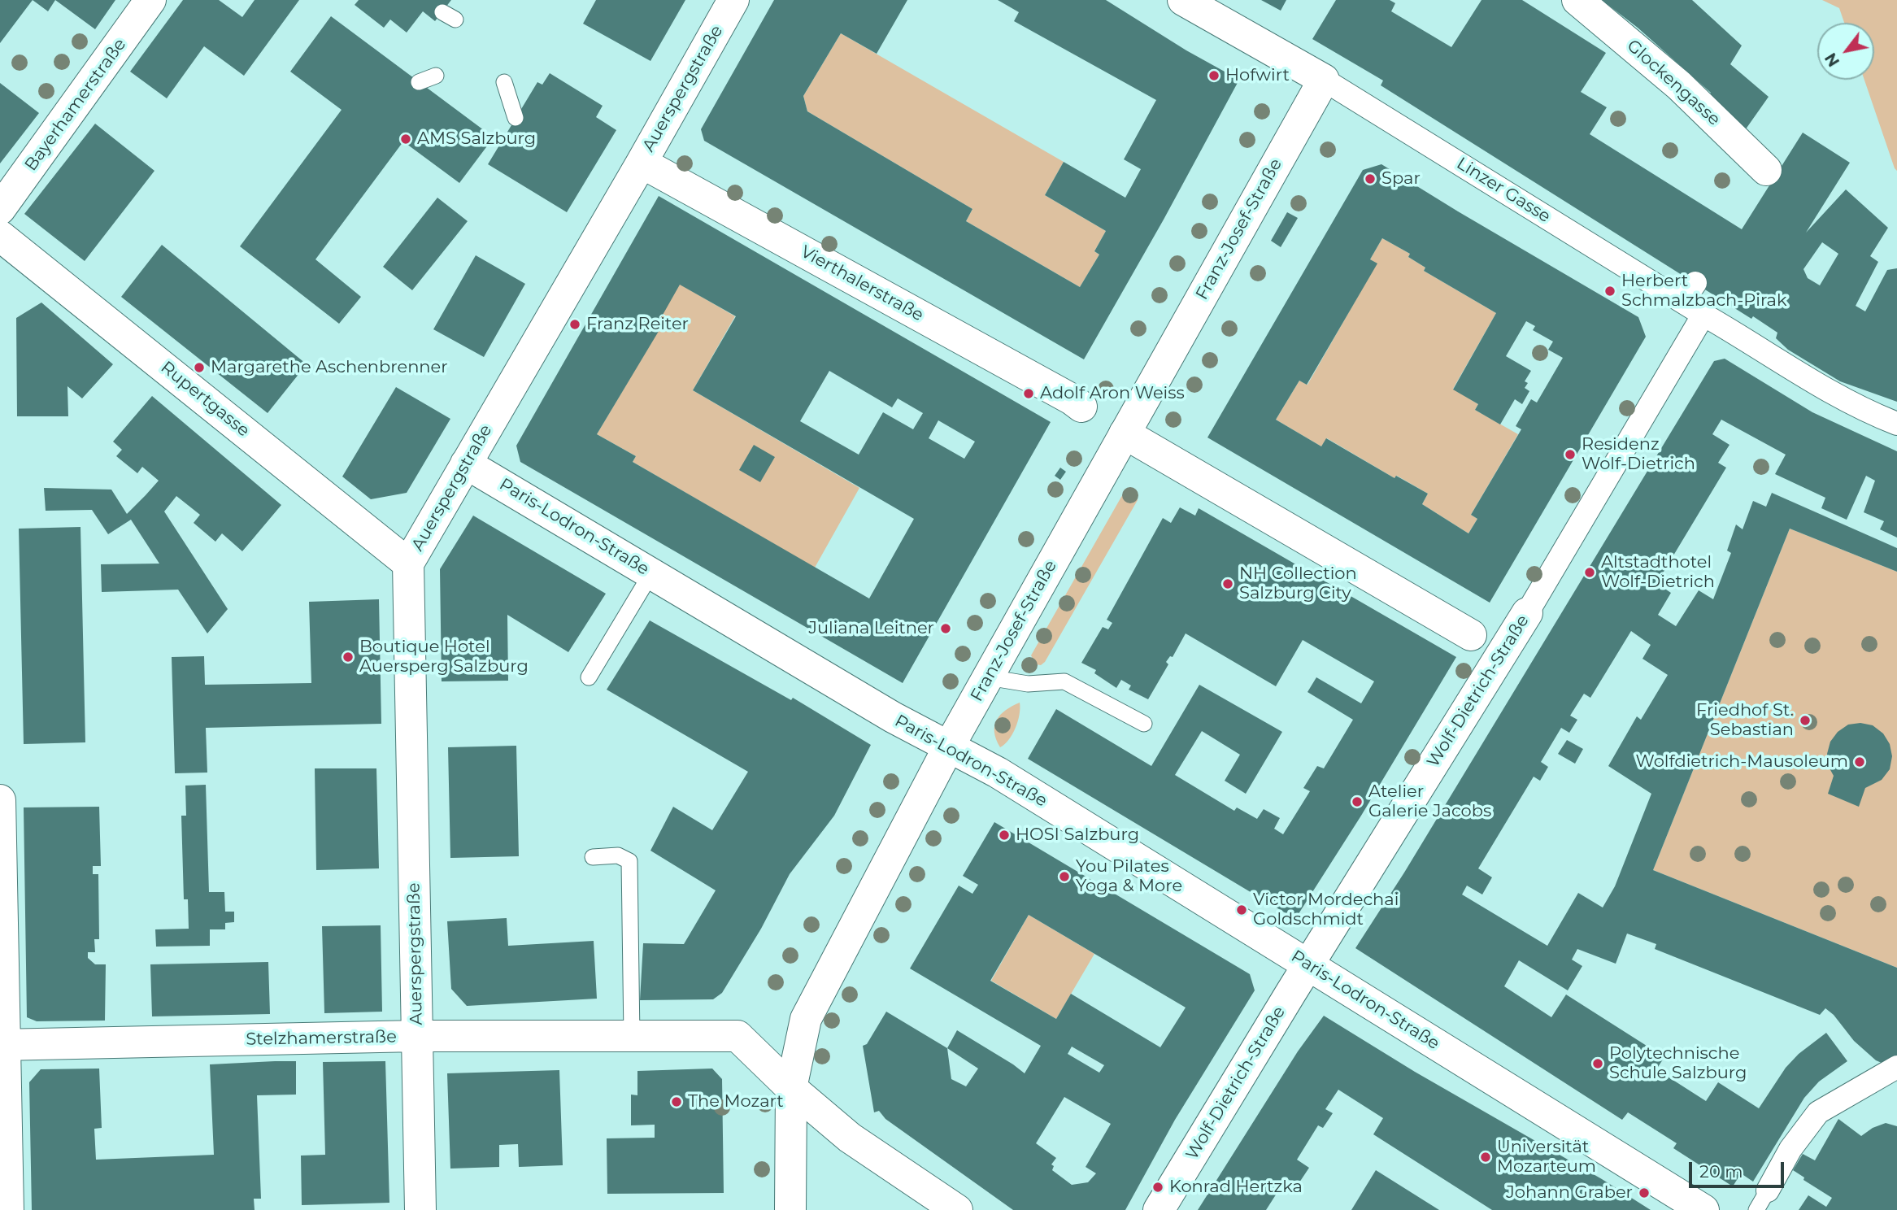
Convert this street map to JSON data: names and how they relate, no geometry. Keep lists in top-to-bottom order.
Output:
{
  "streets": {
    "street": [
      "Glockengasse",
      "Auerspergstraße",
      "Bayerhamerstraße",
      "Linzer Gasse",
      "Franz-Josef-Straße",
      "Vierthalerstraße",
      "Rupertgasse",
      "Paris-Lodron-Straße",
      "Wolf-Dietrich-Straße",
      "Stelzhamerstraße"
    ]
  },
  "crossings": [
    ["Auerspergstraße", "Vierthalerstraße"],
    ["Auerspergstraße", "Rupertgasse"],
    ["Auerspergstraße", "Paris-Lodron-Straße"],
    ["Auerspergstraße", "Stelzhamerstraße"],
    ["Linzer Gasse", "Franz-Josef-Straße"],
    ["Linzer Gasse", "Wolf-Dietrich-Straße"],
    ["Franz-Josef-Straße", "Paris-Lodron-Straße"],
    ["Franz-Josef-Straße", "Stelzhamerstraße"],
    ["Paris-Lodron-Straße", "Wolf-Dietrich-Straße"]
  ],
  "places": [
    "Hofwirt",
    "AMS Salzburg",
    "Spar",
    "Herbert Schmalzbach-Pirak",
    "Franz Reiter",
    "Margarethe Aschenbrenner",
    "Adolf Aron Weiss",
    "Residenz Wolf-Dietrich",
    "Altstadthotel Wolf-Dietrich",
    "NH Collection Salzburg City",
    "Juliana Leitner",
    "Boutique Hotel Auersperg Salzburg",
    "Friedhof St. Sebastian",
    "Wolfdietrich-Mausoleum",
    "Atelier Galerie Jacobs",
    "HOSI Salzburg",
    "You Pilates Yoga & More",
    "Victor Mordechai Goldschmidt",
    "Polytechnische Schule Salzburg",
    "The Mozart",
    "Universität Mozarteum",
    "Konrad Hertzka",
    "Johann Graber"
  ],
  "scale_bar": "20 m",
  "north": "bottom left"
}
